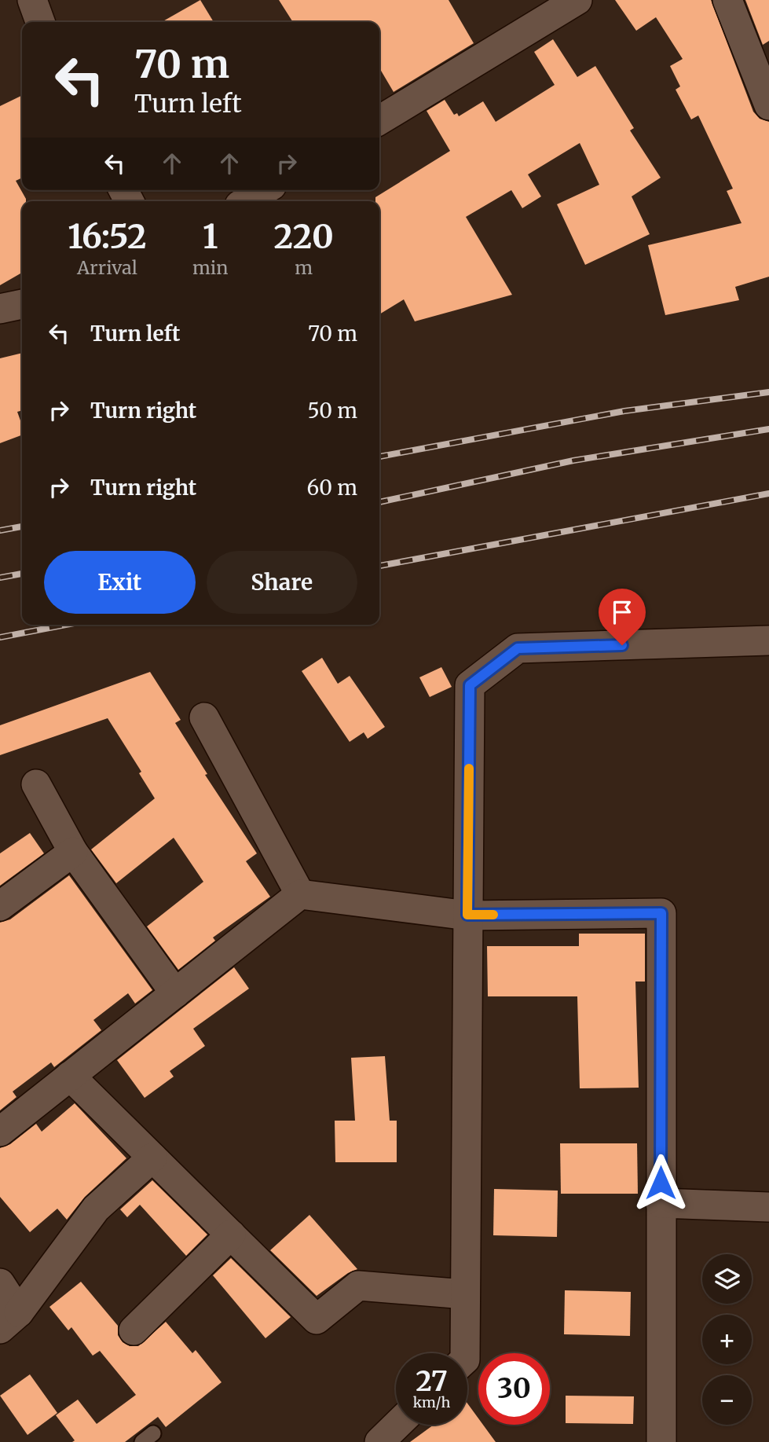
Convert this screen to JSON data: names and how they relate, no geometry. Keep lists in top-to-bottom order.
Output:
{
  "page": {
    "turn": ["70 m", "Turn left"],
    "eta": [
      "16:52",
      "Arrival",
      "1",
      "min",
      "220",
      "m"
    ],
    "list": [
      {
        "name": "Turn left",
        "value": "70 m"
      },
      {
        "name": "Turn right",
        "value": "50 m"
      },
      {
        "name": "Turn right",
        "value": "60 m"
      }
    ],
    "buttons": ["Exit", "Share"],
    "map_buttons": ["+", "−"],
    "speed": "27 km/h",
    "limit": "30"
  }
}
